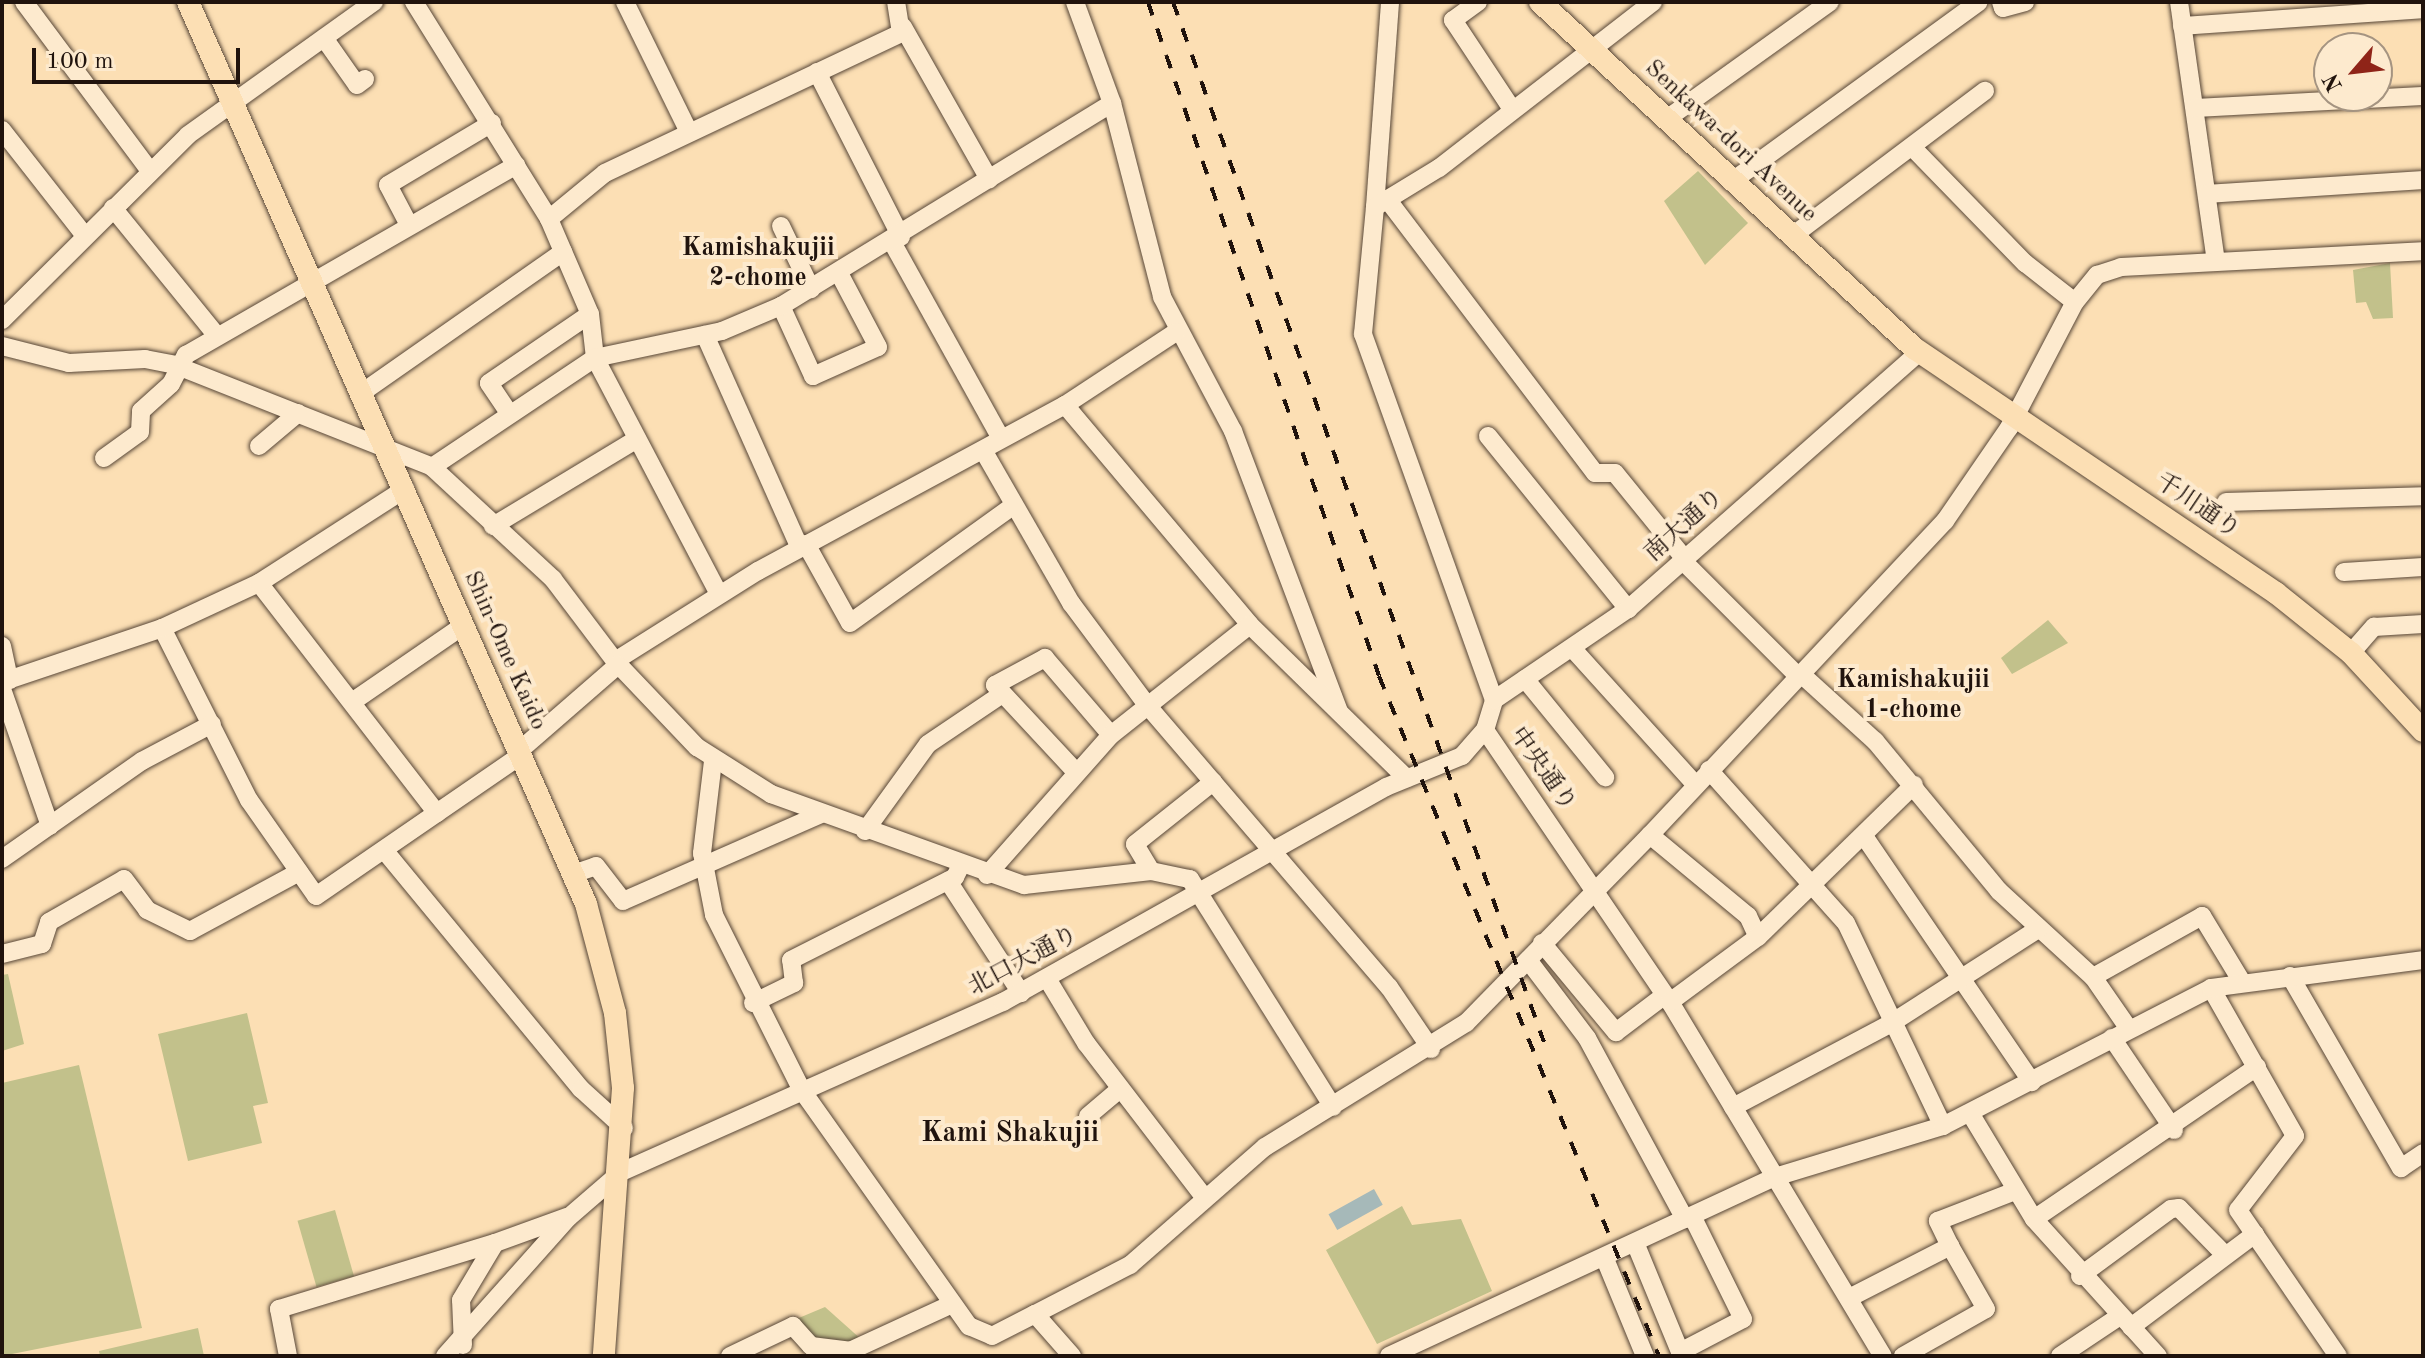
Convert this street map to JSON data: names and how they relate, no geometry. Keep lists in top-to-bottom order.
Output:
{
  "streets": {
    "main road": ["Senkawa-dori Avenue", "千川通り", "Shin-Ome Kaido"],
    "street": ["南大通り", "中央通り", "北口大通り"]
  },
  "crossings": [
    ["Senkawa-dori Avenue", "千川通り"],
    ["Senkawa-dori Avenue", "南大通り"],
    ["千川通り", "南大通り"],
    ["Shin-Ome Kaido", "北口大通り"],
    ["中央通り", "北口大通り"]
  ],
  "districts": ["Kamishakujii 2-chome", "Kamishakujii 1-chome", "Kami Shakujii"],
  "scale_bar": "100 m",
  "north": "bottom left"
}
